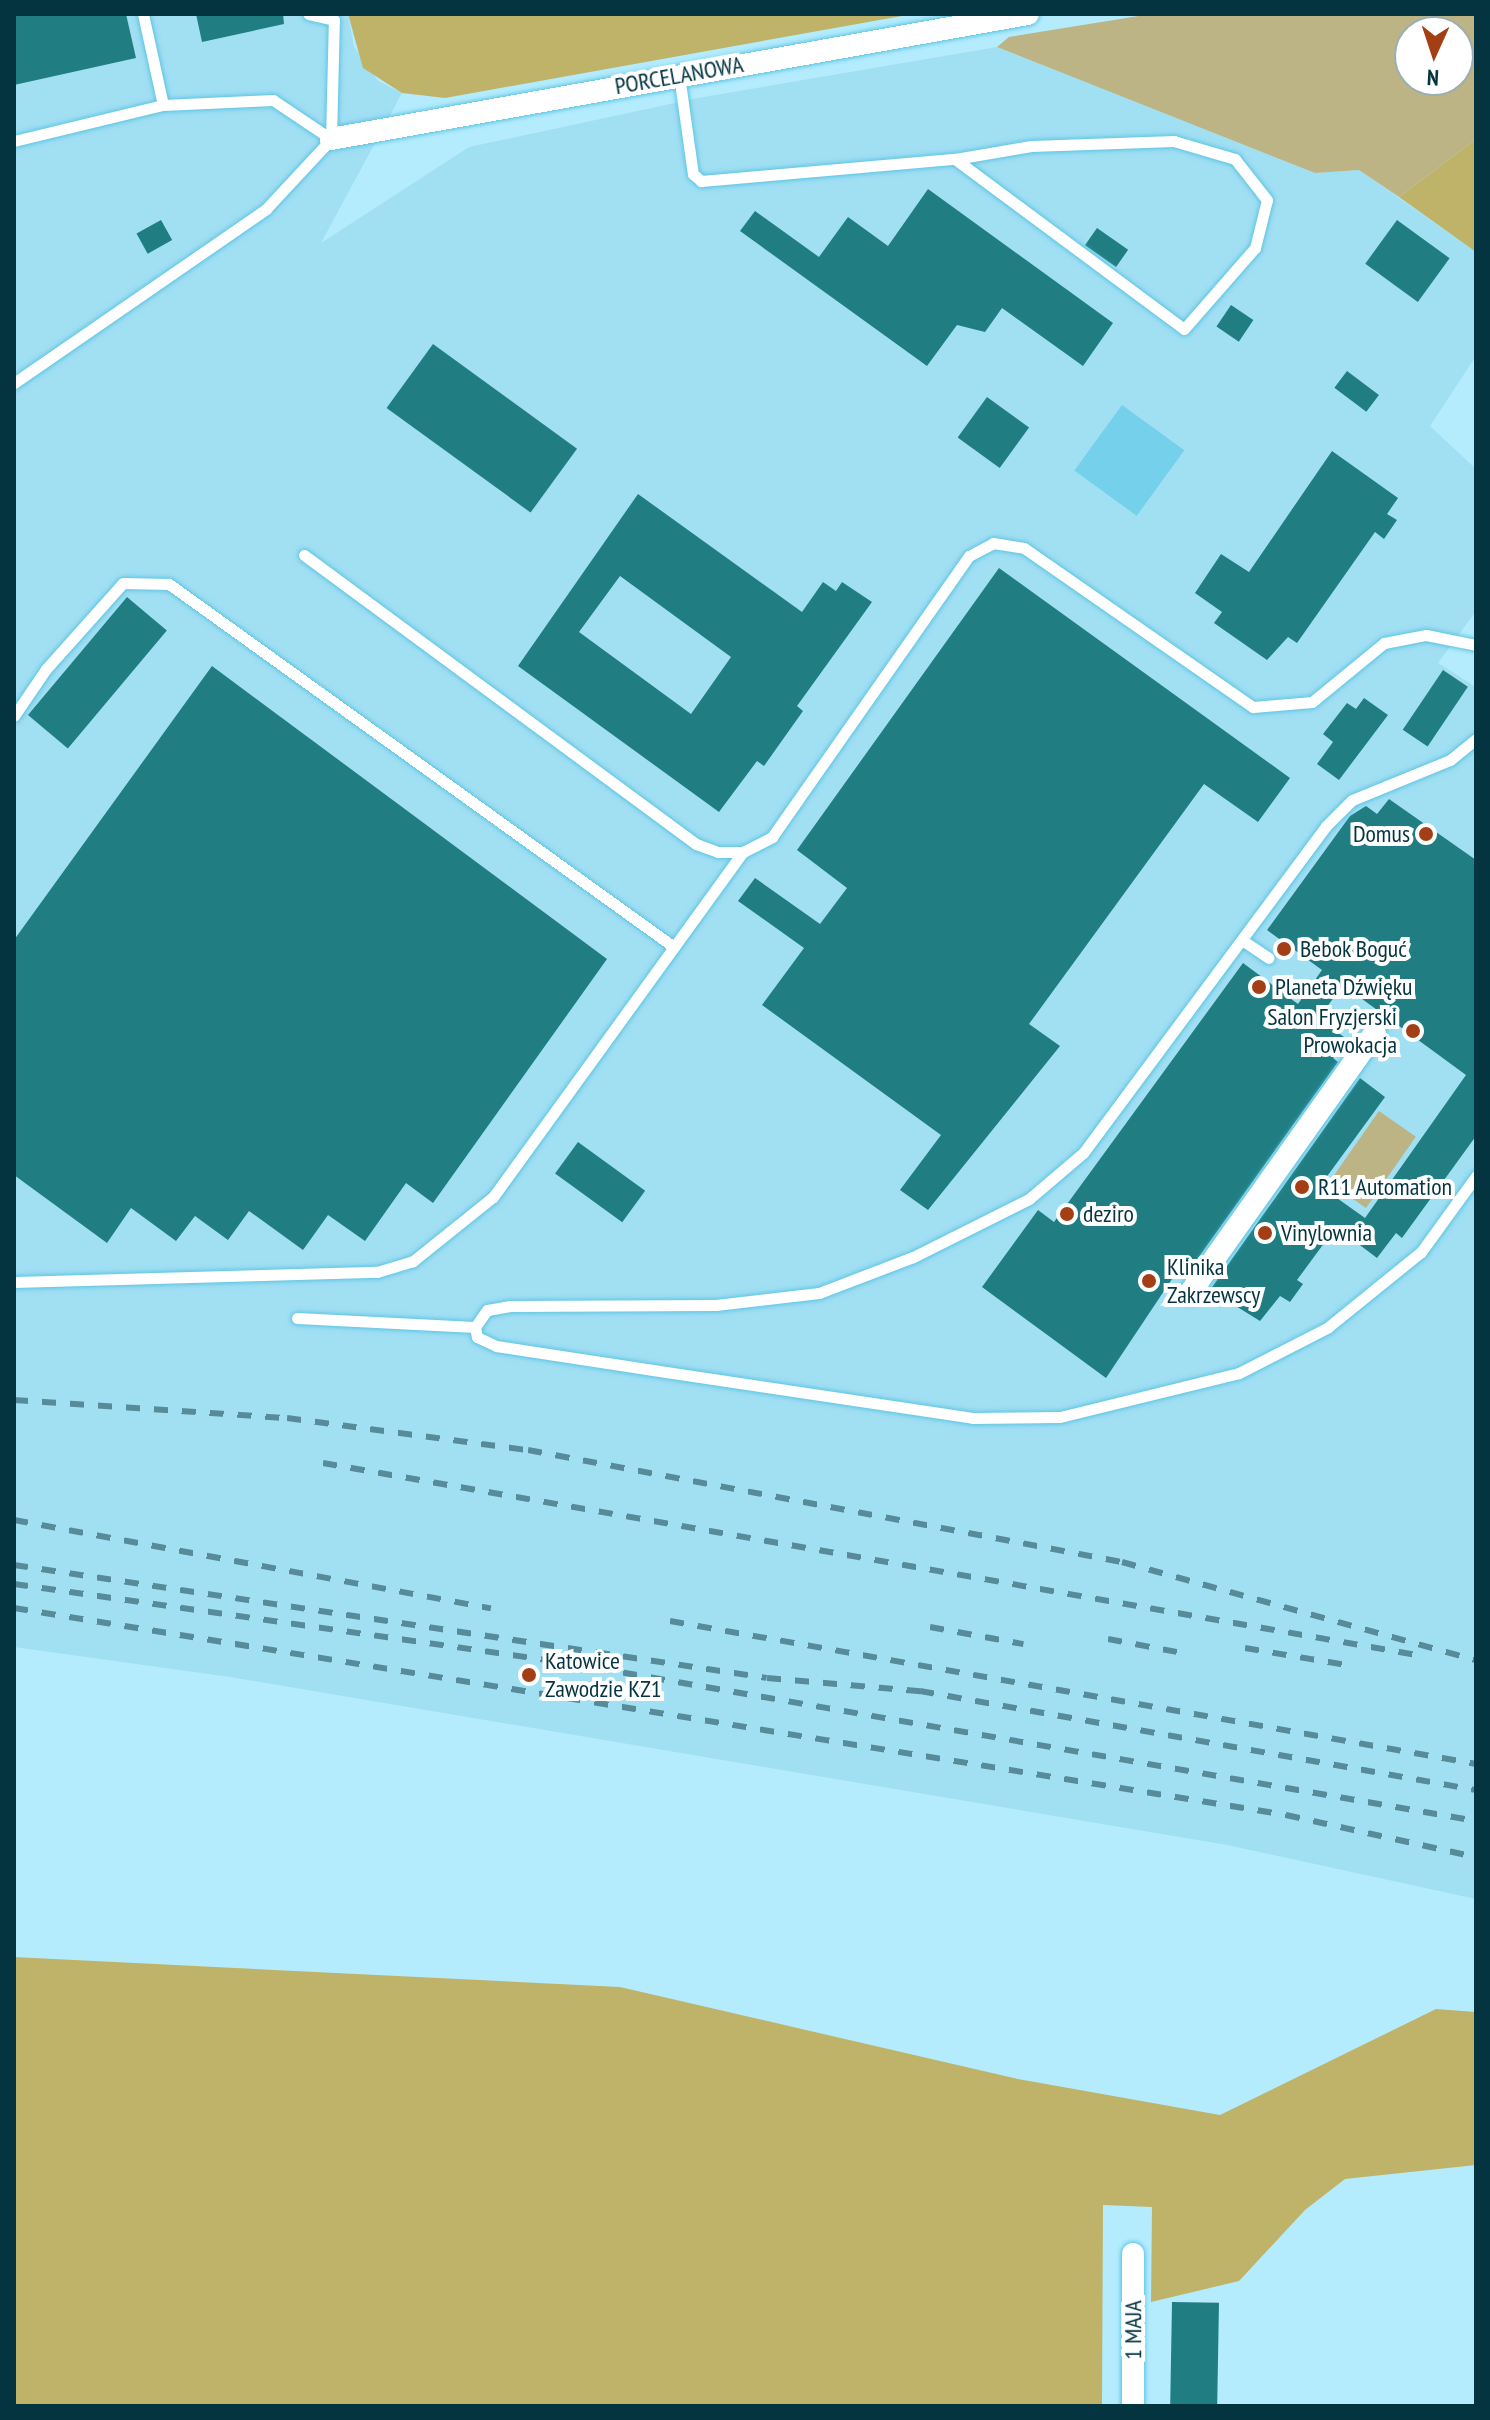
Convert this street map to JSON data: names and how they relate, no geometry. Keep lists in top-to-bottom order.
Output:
{
  "streets": {
    "street": ["PORCELANOWA", "1 MAJA"]
  },
  "places": [
    "Domus",
    "Bebok Boguć",
    "Planeta Dźwięku",
    "Salon Fryzjerski Prowokacja",
    "R11 Automation",
    "deziro",
    "Vinylownia",
    "Klinika Zakrzewscy",
    "Katowice Zawodzie KZ1"
  ],
  "north": "bottom"
}
